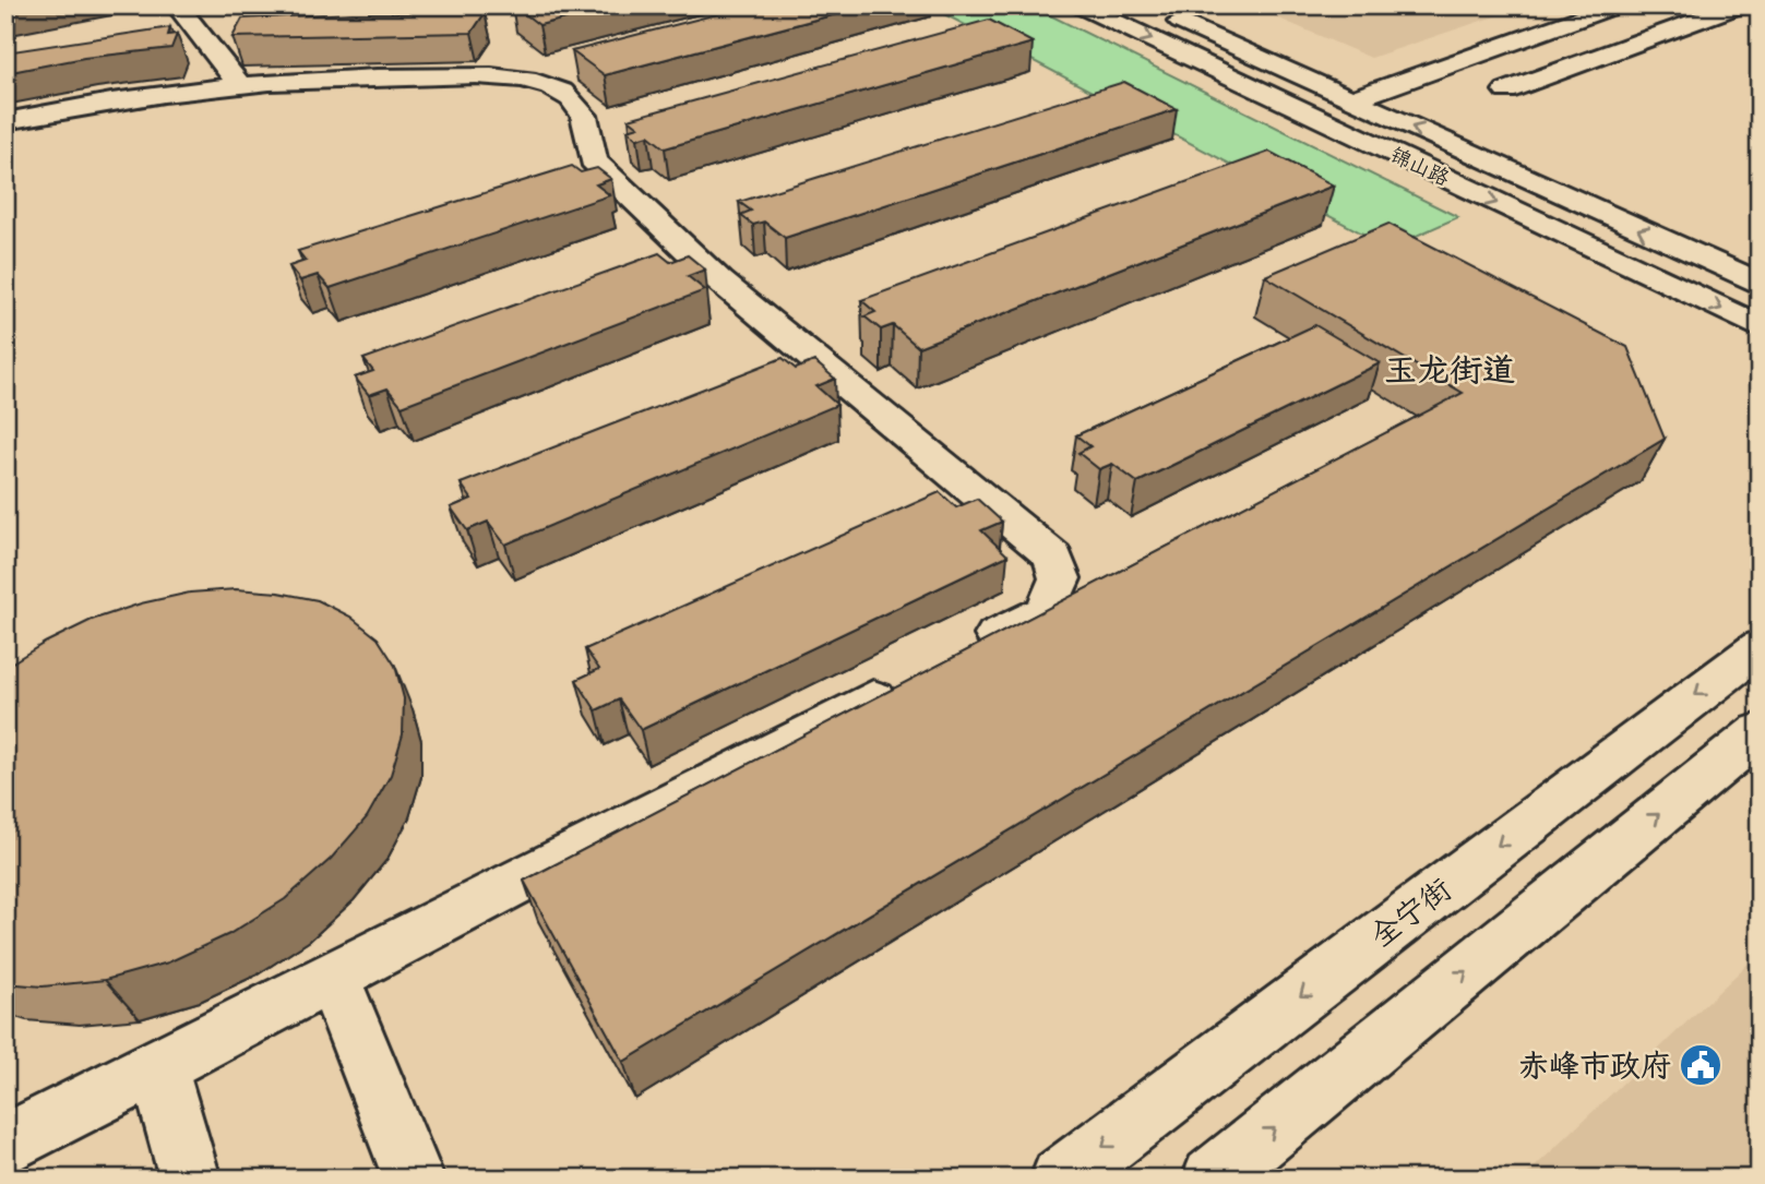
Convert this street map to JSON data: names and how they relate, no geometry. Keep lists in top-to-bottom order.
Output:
{
  "streets": {
    "street": ["锦山路", "全宁街"]
  },
  "districts": ["玉龙街道"],
  "places": {
    "public building": ["赤峰市政府"]
  }
}
